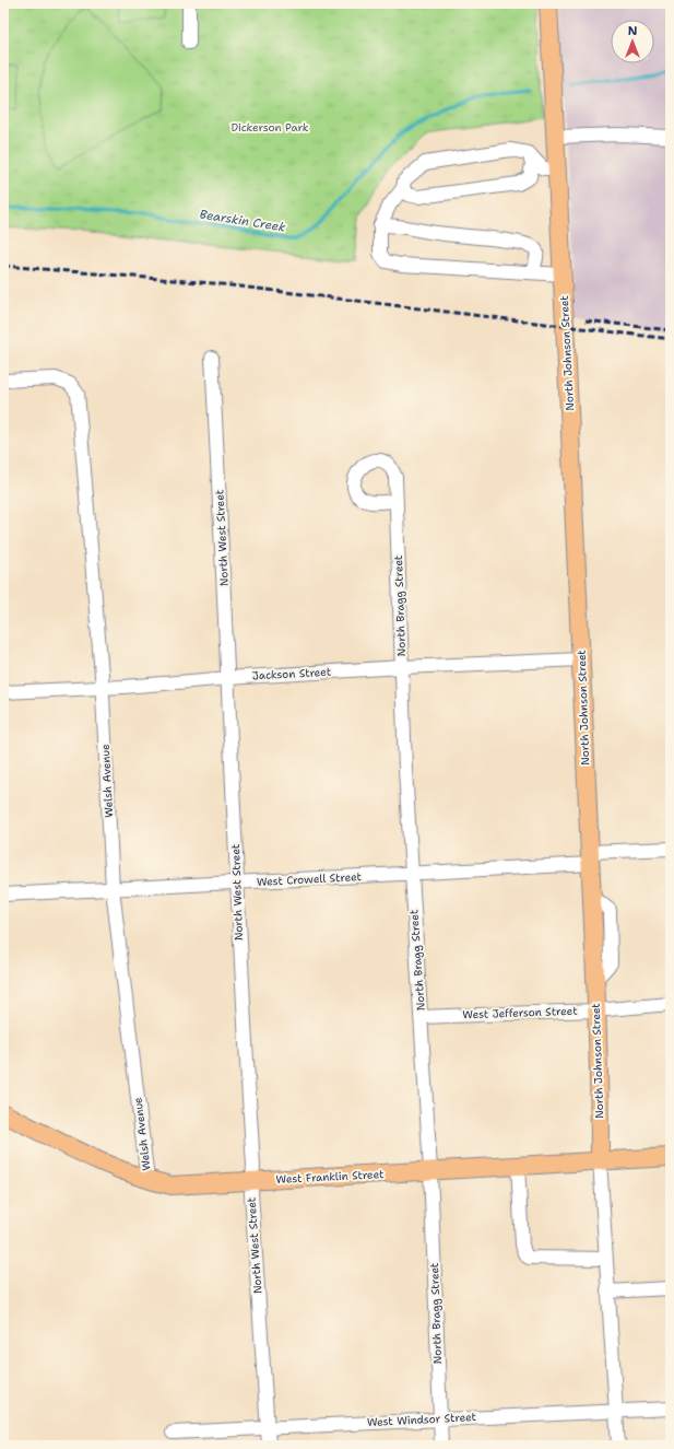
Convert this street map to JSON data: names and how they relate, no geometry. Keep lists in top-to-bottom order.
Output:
{
  "streets": {
    "main road": ["North Johnson Street", "West Franklin Street"],
    "street": [
      "North West Street",
      "North Bragg Street",
      "Jackson Street",
      "Welsh Avenue",
      "West Crowell Street",
      "West Jefferson Street",
      "West Windsor Street"
    ]
  },
  "crossings": [
    ["North Johnson Street", "Jackson Street"],
    ["North Johnson Street", "West Crowell Street"],
    ["North Johnson Street", "West Jefferson Street"],
    ["North Johnson Street", "West Franklin Street"],
    ["North Johnson Street", "West Windsor Street"],
    ["North West Street", "Jackson Street"],
    ["North West Street", "West Crowell Street"],
    ["North West Street", "West Franklin Street"],
    ["North West Street", "West Windsor Street"],
    ["North Bragg Street", "Jackson Street"],
    ["North Bragg Street", "West Crowell Street"],
    ["North Bragg Street", "West Jefferson Street"],
    ["North Bragg Street", "West Franklin Street"],
    ["North Bragg Street", "West Windsor Street"],
    ["Jackson Street", "Welsh Avenue"],
    ["Welsh Avenue", "West Crowell Street"],
    ["Welsh Avenue", "West Franklin Street"]
  ],
  "water": ["Bearskin Creek"],
  "parks": ["Dickerson Park"],
  "north": "top"
}
